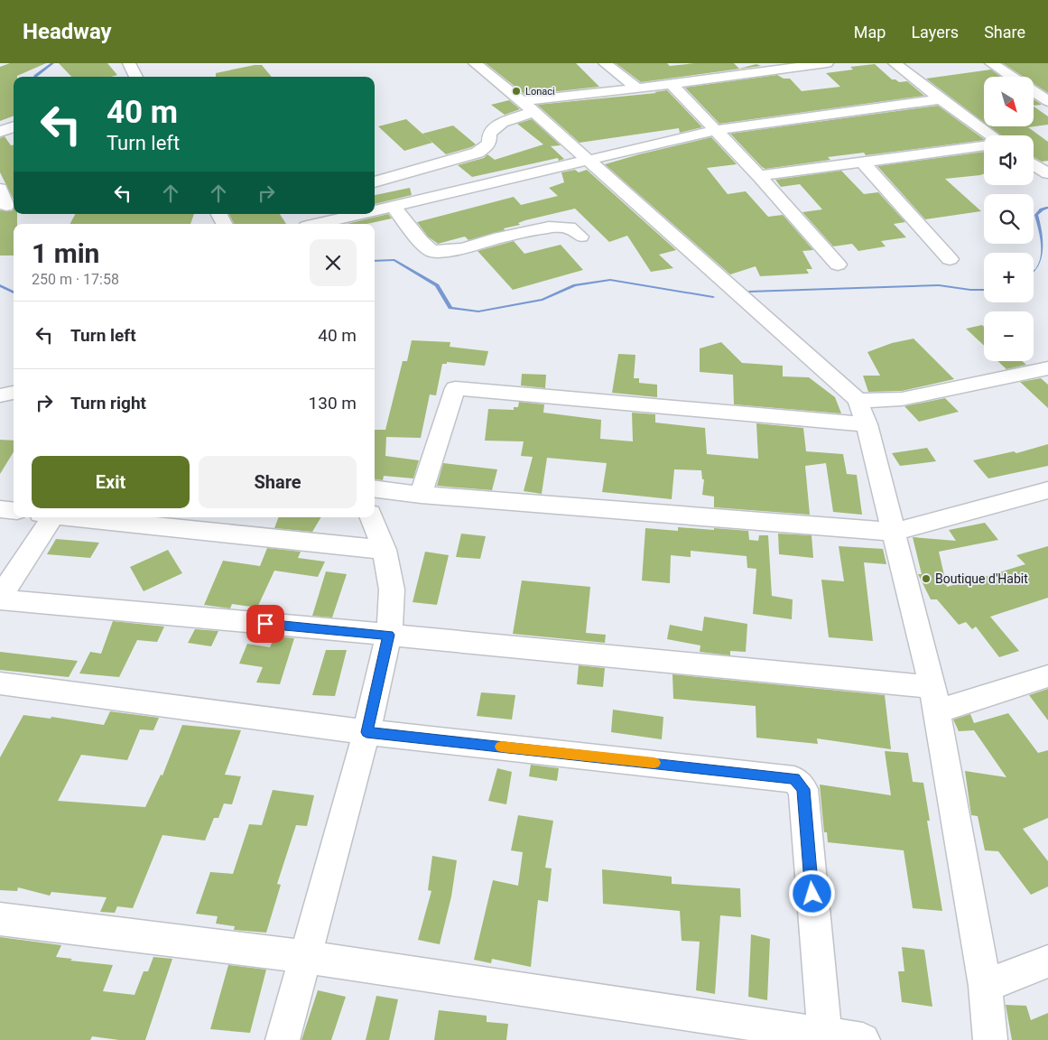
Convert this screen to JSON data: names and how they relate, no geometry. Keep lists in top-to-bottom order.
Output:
{
  "places": ["Lonaci", "Boutique d'Habit"],
  "north": "bottom right",
  "page": {
    "header": "Headway",
    "nav": ["Map", "Layers", "Share"],
    "map_buttons": ["+", "−"],
    "turn": ["40 m", "Turn left"],
    "heading": ["1 min", "250 m · 17:58"],
    "list": [
      {
        "name": "Turn left",
        "value": "40 m"
      },
      {
        "name": "Turn right",
        "value": "130 m"
      }
    ],
    "buttons": ["Exit", "Share"]
  }
}
